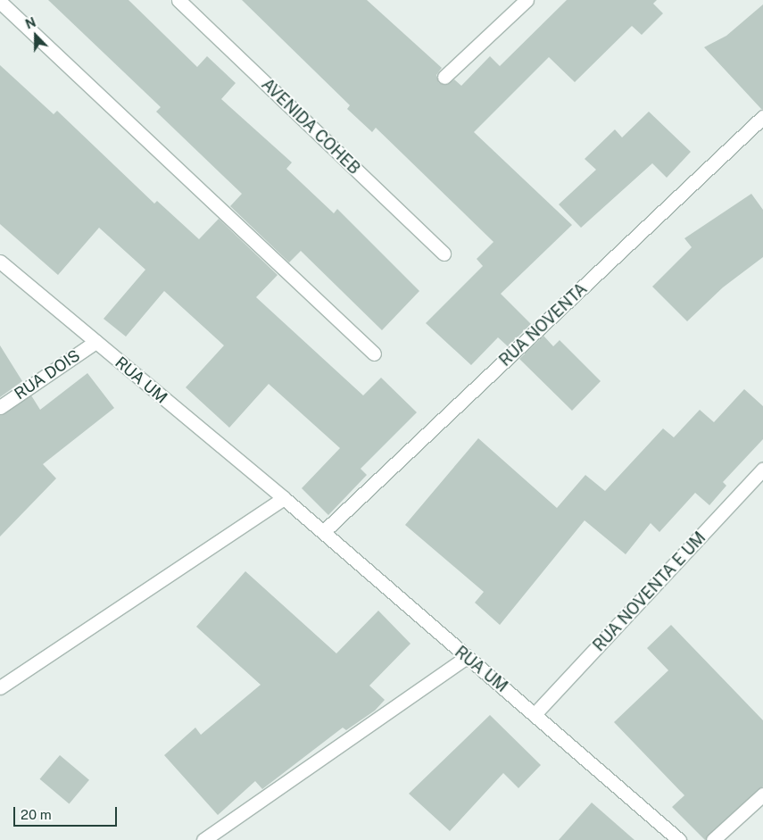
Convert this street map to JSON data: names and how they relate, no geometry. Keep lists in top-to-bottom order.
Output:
{
  "streets": {
    "street": [
      "AVENIDA COHEB",
      "RUA NOVENTA",
      "RUA DOIS",
      "RUA UM",
      "RUA NOVENTA E UM"
    ]
  },
  "crossings": [
    ["RUA NOVENTA", "RUA UM"],
    ["RUA DOIS", "RUA UM"],
    ["RUA UM", "RUA NOVENTA E UM"]
  ],
  "scale_bar": "20 m",
  "north": "top"
}
